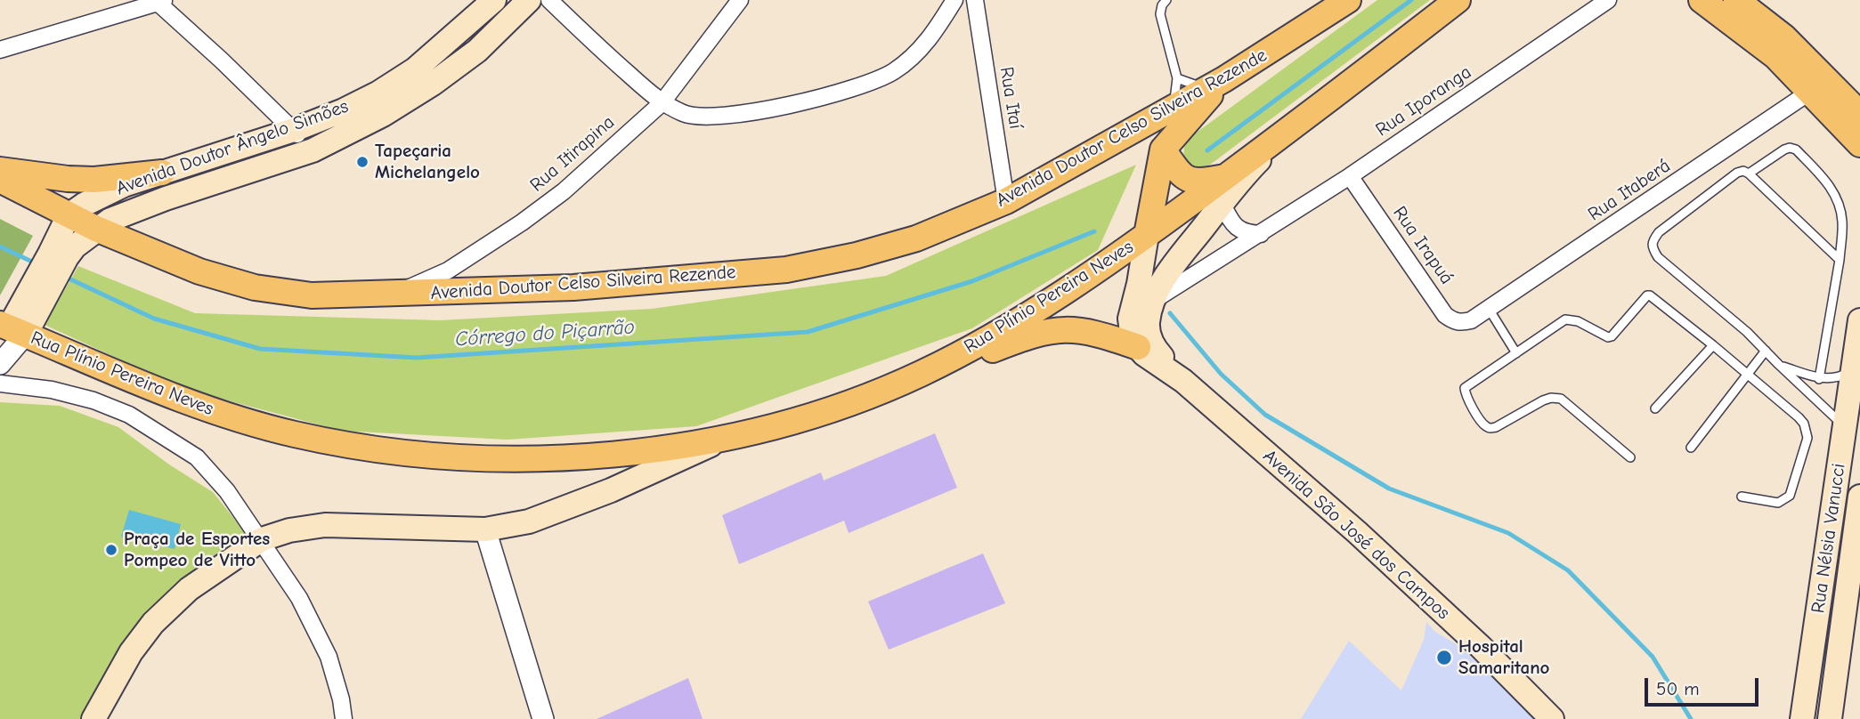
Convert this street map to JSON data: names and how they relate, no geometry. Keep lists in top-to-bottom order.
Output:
{
  "streets": {
    "main road": [
      "Avenida Doutor Celso Silveira Rezende",
      "Avenida Doutor Ângelo Simões",
      "Rua Plínio Pereira Neves",
      "Avenida São José dos Campos",
      "Rua Nélsia Vanucci"
    ],
    "street": [
      "Rua Itaí",
      "Rua Iporanga",
      "Rua Itirapina",
      "Rua Itaberá",
      "Rua Irapuá"
    ]
  },
  "crossings": [
    ["Rua Itaí", "Avenida Doutor Celso Silveira Rezende"],
    ["Rua Iporanga", "Rua Irapuá"],
    ["Rua Iporanga", "Avenida São José dos Campos"],
    ["Avenida Doutor Celso Silveira Rezende", "Avenida Doutor Ângelo Simões"],
    ["Avenida Doutor Celso Silveira Rezende", "Rua Itirapina"],
    ["Avenida Doutor Ângelo Simões", "Rua Plínio Pereira Neves"],
    ["Rua Itaberá", "Rua Irapuá"],
    ["Rua Plínio Pereira Neves", "Avenida São José dos Campos"]
  ],
  "water": ["Córrego do Piçarrão"],
  "places": ["Tapeçaria Michelangelo", "Praça de Esportes Pompeo de Vitto", "Hospital Samaritano"],
  "scale_bar": "50 m"
}
